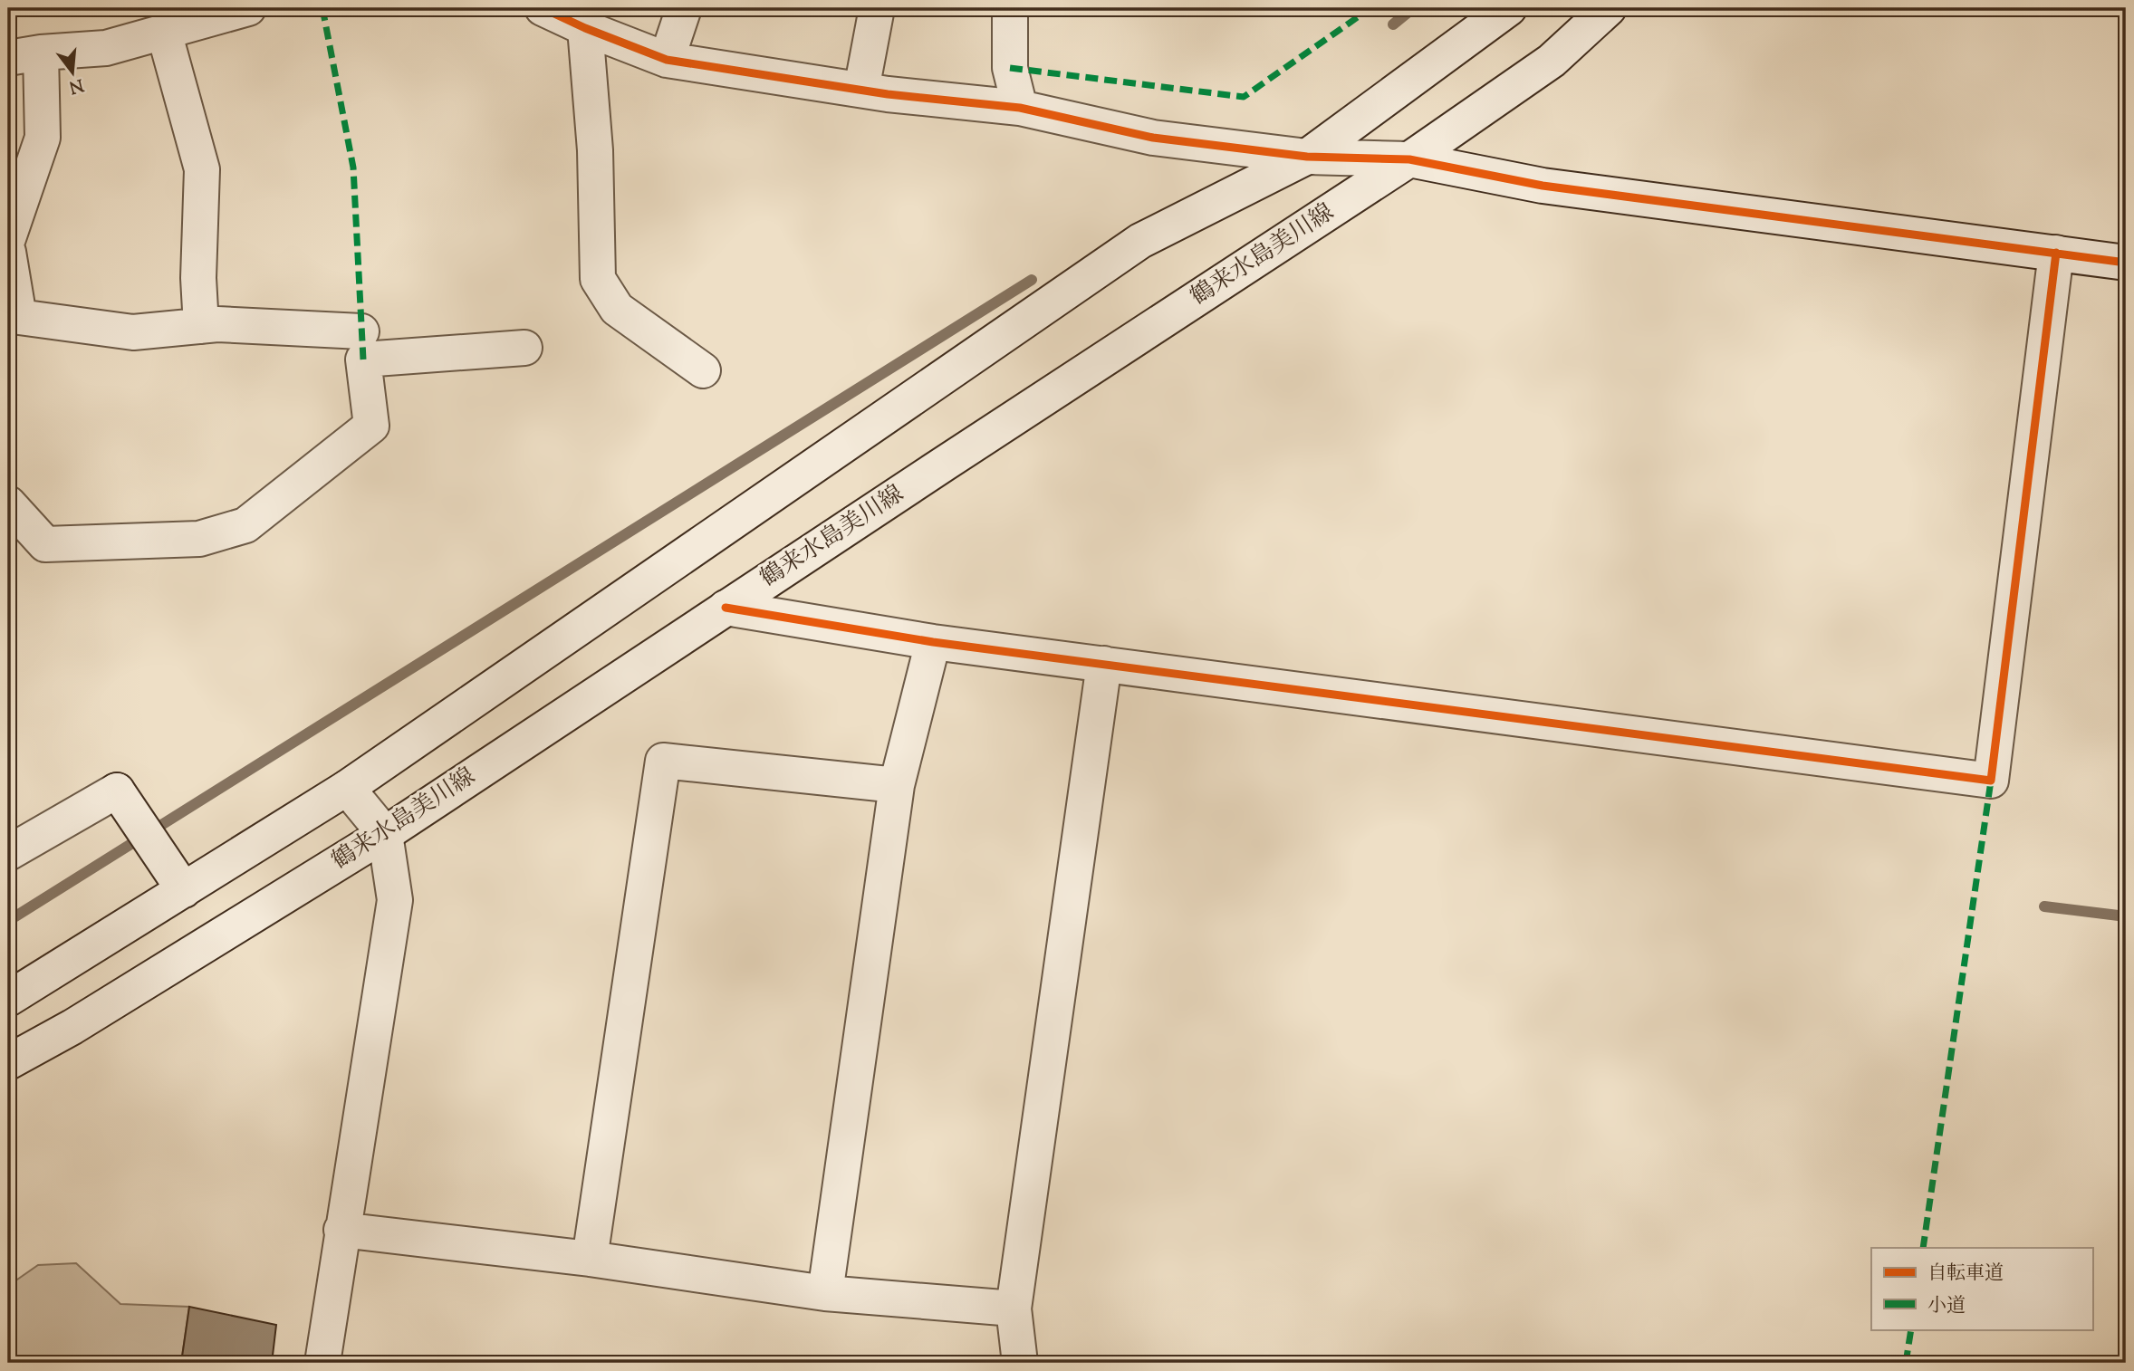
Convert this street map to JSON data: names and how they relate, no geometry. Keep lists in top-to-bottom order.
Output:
{
  "streets": {
    "street": ["鶴来水島美川線"]
  },
  "legend": ["自転車道", "小道"],
  "north": "bottom"
}
